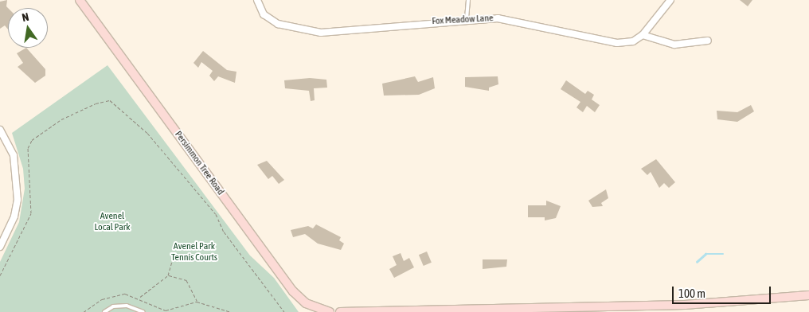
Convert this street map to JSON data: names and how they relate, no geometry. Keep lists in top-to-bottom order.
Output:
{
  "streets": {
    "main road": ["Persimmon Tree Road"],
    "street": ["Fox Meadow Lane"]
  },
  "parks": ["Avenel Local Park", "Avenel Park Tennis Courts"],
  "scale_bar": "100 m",
  "north": "top"
}
